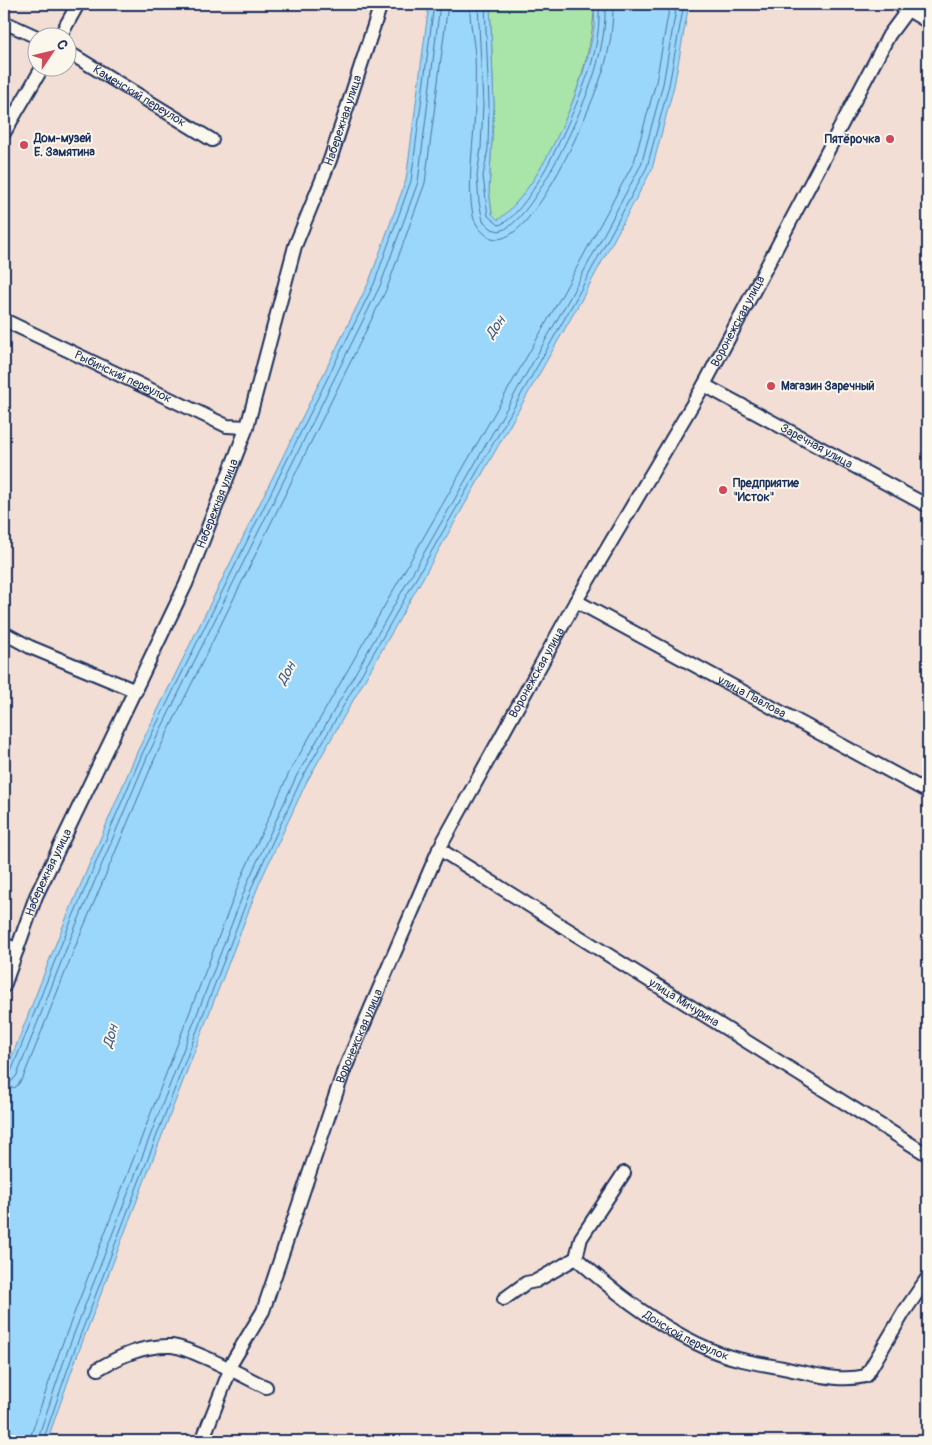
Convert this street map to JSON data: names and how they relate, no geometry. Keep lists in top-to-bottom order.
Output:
{
  "streets": {
    "street": [
      "Каменский переулок",
      "Набережная улица",
      "Воронежская улица",
      "Рыбинский переулок",
      "Заречная улица",
      "улица Павлова",
      "улица Мичурина",
      "Донской переулок"
    ]
  },
  "crossings": [
    ["Набережная улица", "Рыбинский переулок"],
    ["Воронежская улица", "Заречная улица"],
    ["Воронежская улица", "улица Павлова"],
    ["Воронежская улица", "улица Мичурина"]
  ],
  "water": ["Дон"],
  "places": [
    "Пятёрочка",
    "Дом-музей Е. Замятина",
    "Магазин Заречный",
    "Предприятие \"Исток\""
  ],
  "north": "top right"
}
